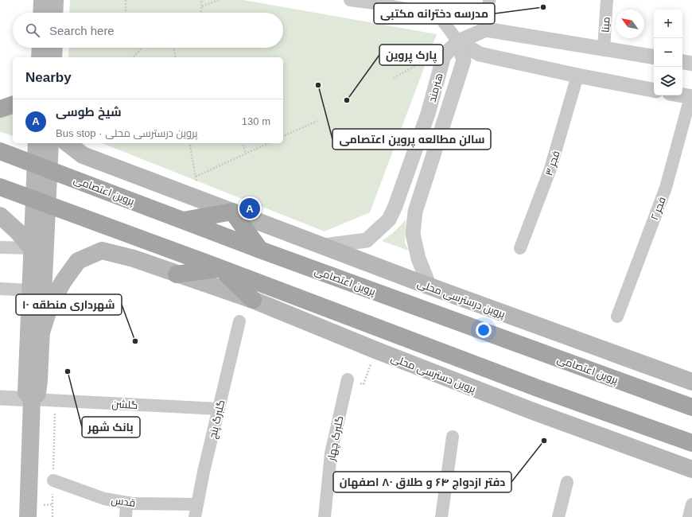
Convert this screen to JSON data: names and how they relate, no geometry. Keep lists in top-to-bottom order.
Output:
{
  "streets": {
    "main road": ["پروین اعتصامی", "پروین درسترسی محلی", "پروین دسترسی محلی"],
    "street": [
      "مینا",
      "هنرمند",
      "فجر ۳",
      "فجر ۲",
      "گلشن",
      "گلبرگ پنج",
      "گلبرگ چهار",
      "قدس"
    ]
  },
  "crossings": [
    ["هنرمند", "پروین درسترسی محلی"],
    ["گلشن", "گلبرگ پنج"],
    ["گلبرگ پنج", "قدس"]
  ],
  "places": [
    "مدرسه دخترانه مکتبی",
    "سالن مطالعه پروین اعتصامی",
    "پارک پروین",
    "شهرداری منطقه ۱۰",
    "بانک شهر",
    "دفتر ازدواج ۶۴ و طلاق ۸۰ اصفهان"
  ],
  "north": "top left",
  "page": {
    "map_buttons": ["+", "−"],
    "search": "Search here",
    "heading": "Nearby",
    "list": [
      {
        "mark": "A",
        "name": "شیخ طوسی",
        "note": "Bus stop · پروین درسترسی محلی",
        "value": "130 m"
      }
    ],
    "pins": "A"
  }
}
